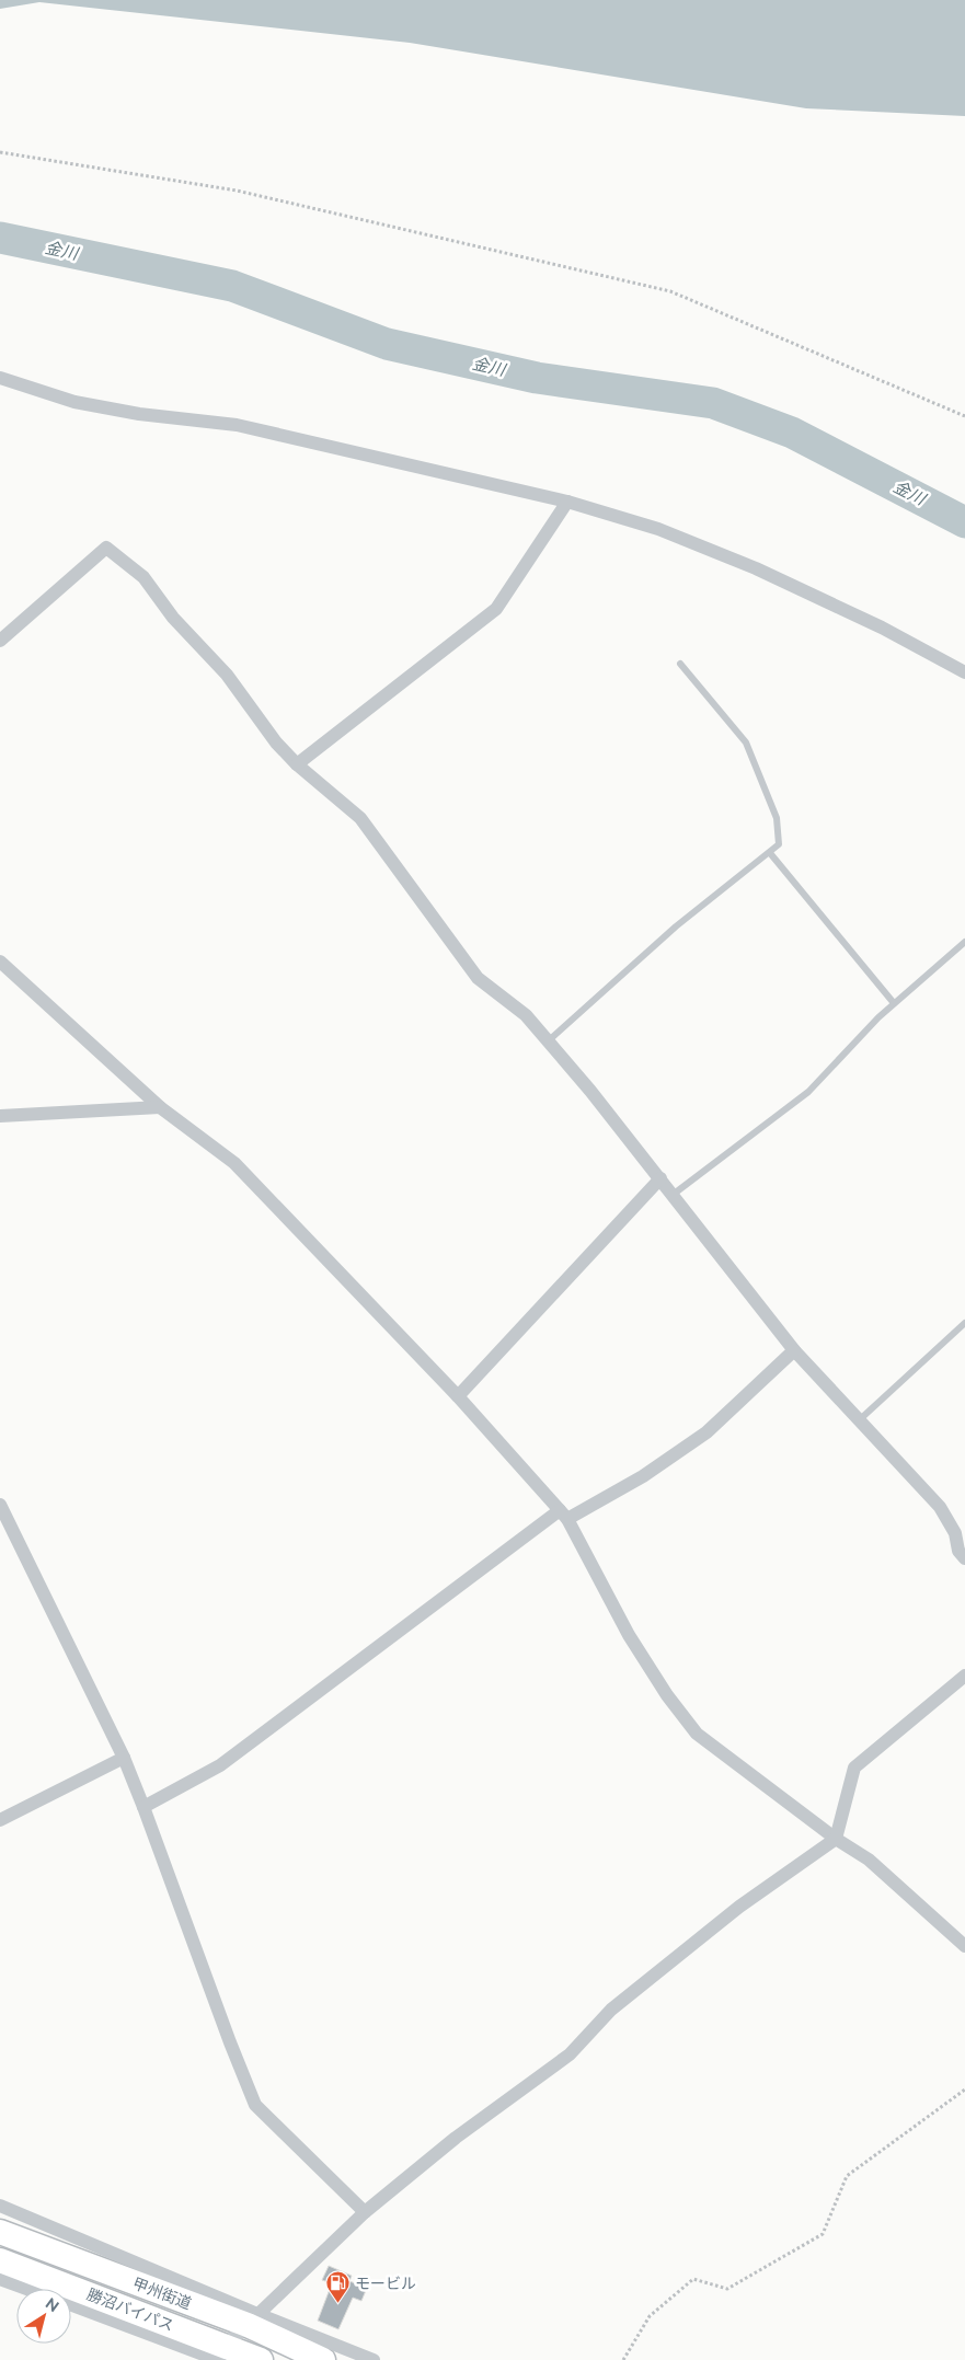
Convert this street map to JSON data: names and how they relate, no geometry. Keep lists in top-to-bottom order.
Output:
{
  "streets": {
    "highway": ["甲州街道", "勝沼バイパス"]
  },
  "water": ["金川"],
  "places": {
    "fuel station": ["モービル"]
  },
  "north": "top right"
}
